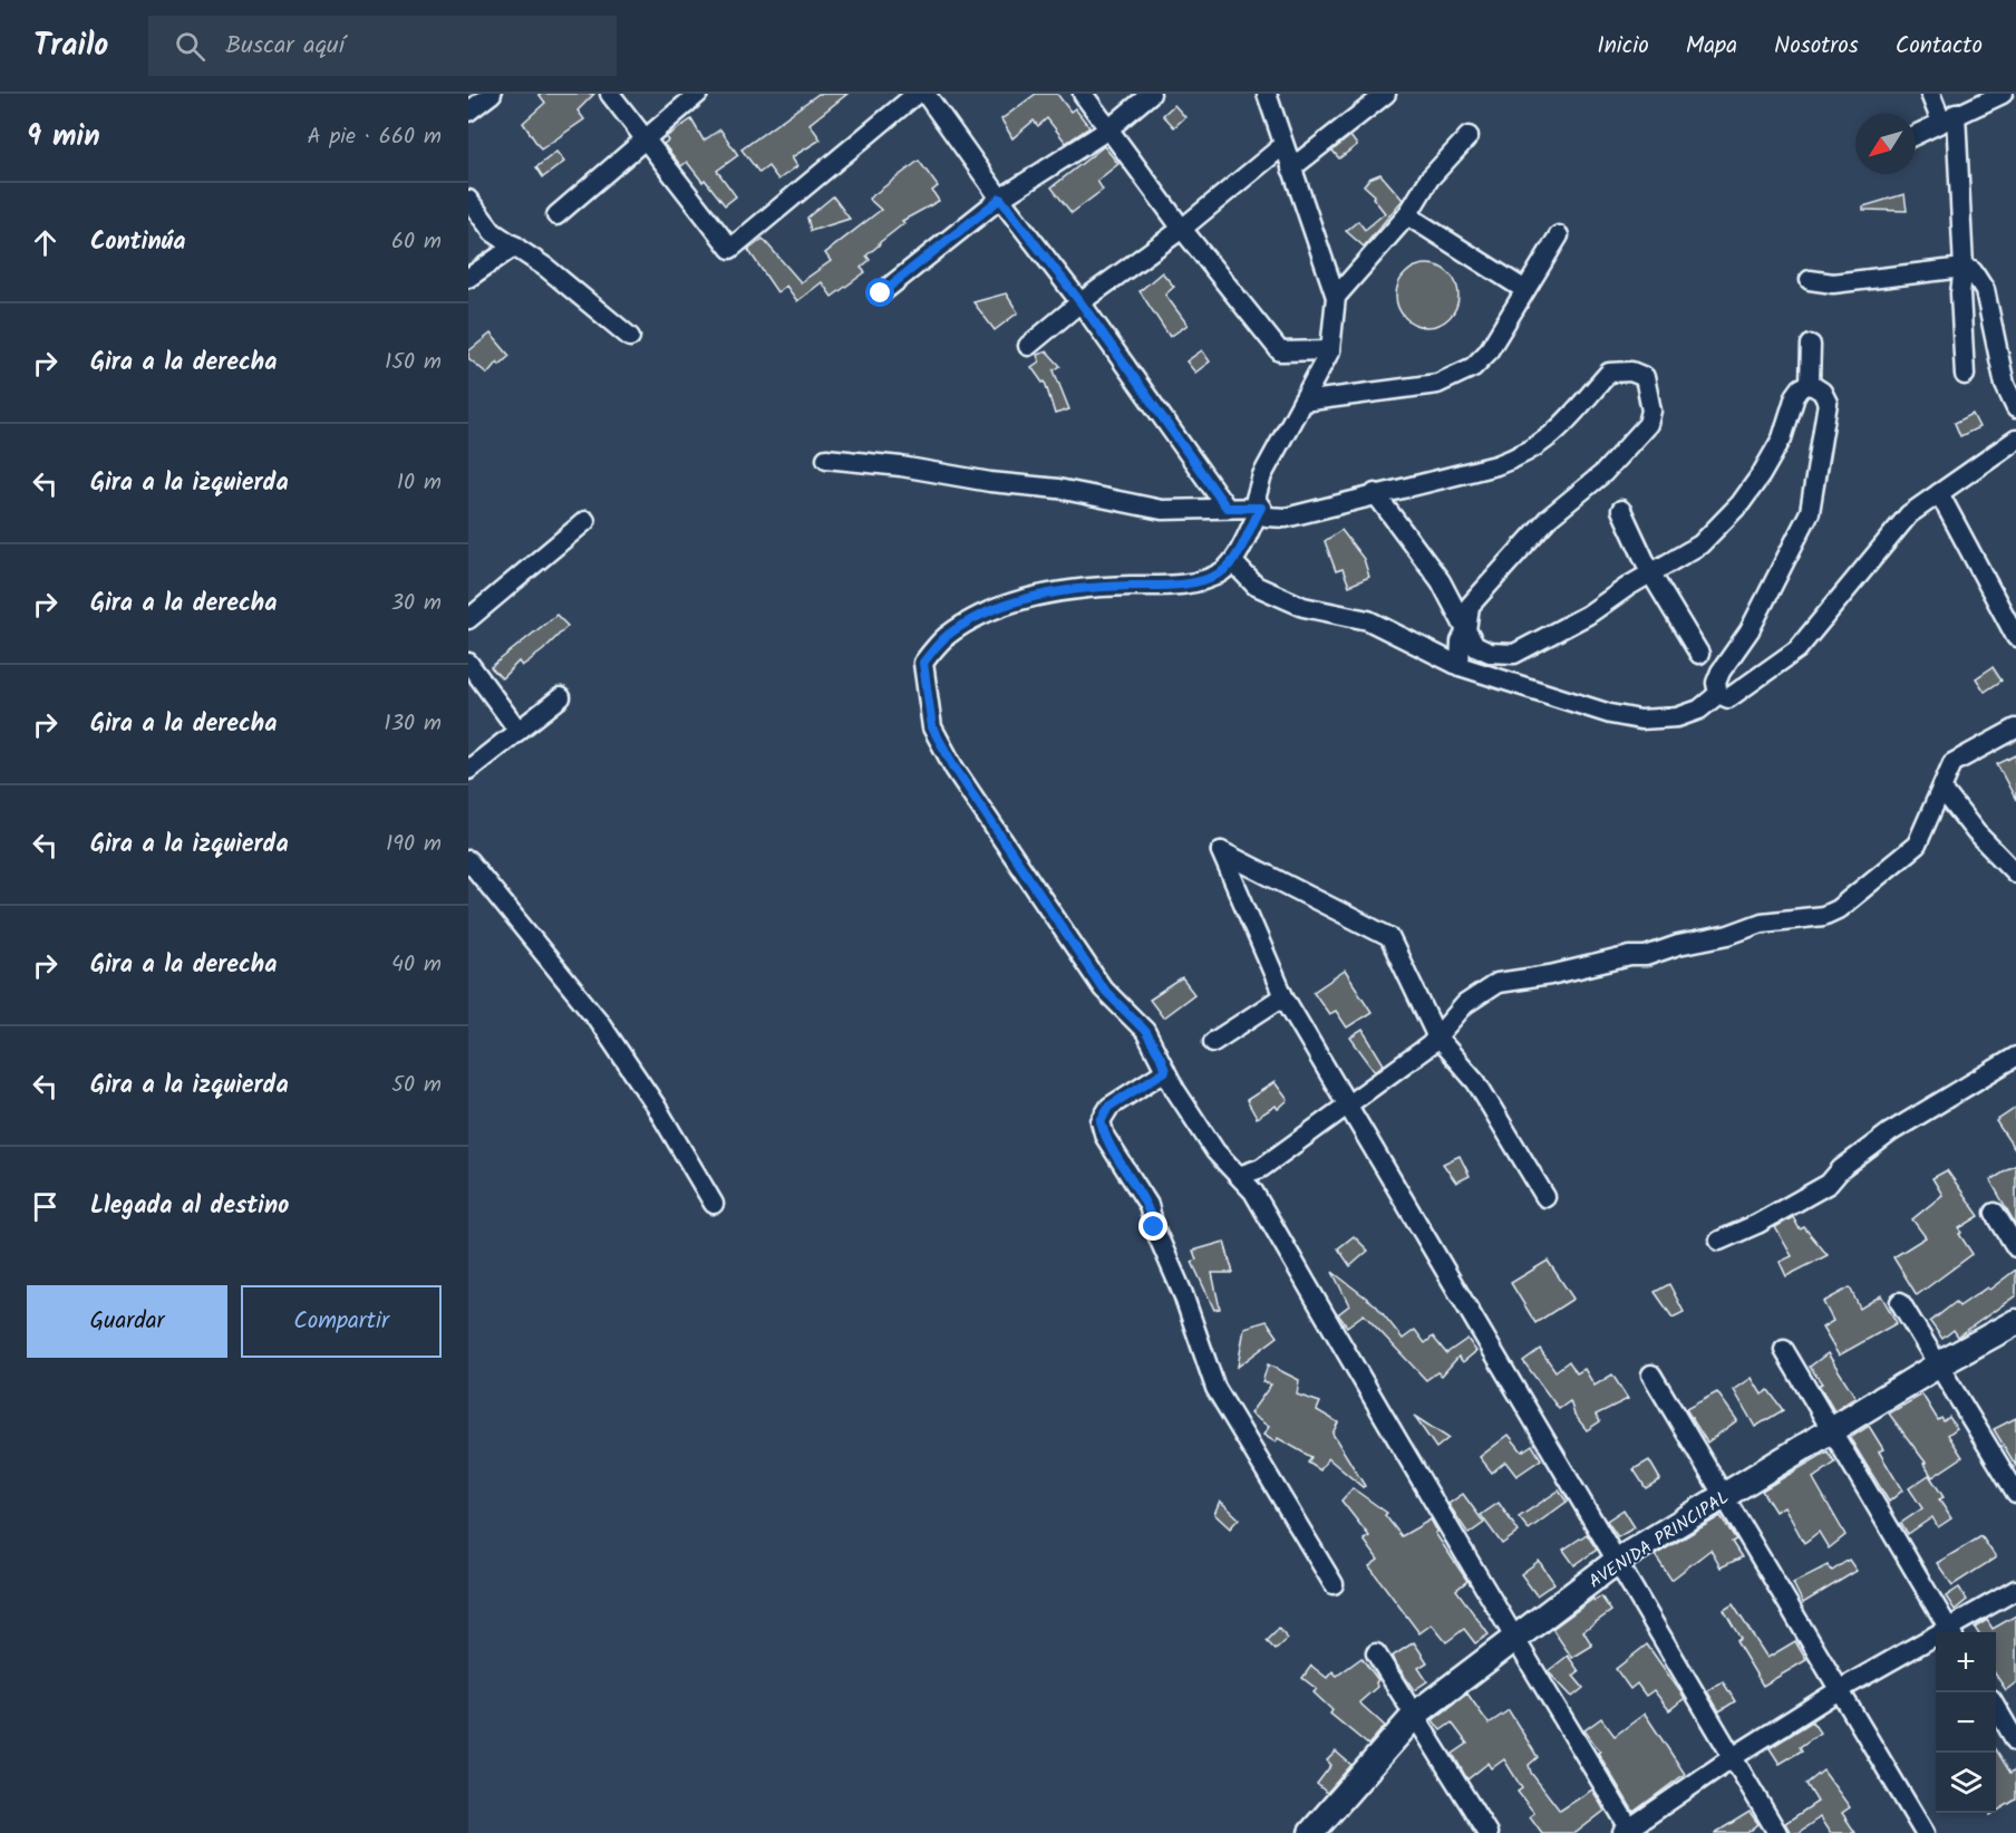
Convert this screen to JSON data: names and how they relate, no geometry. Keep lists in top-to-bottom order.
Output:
{
  "streets": {
    "street": ["AVENIDA PRINCIPAL"]
  },
  "north": "bottom left",
  "page": {
    "header": "Trailo",
    "search": "Buscar aquí",
    "nav": [
      "Inicio",
      "Mapa",
      "Nosotros",
      "Contacto"
    ],
    "heading": ["9 min", "A pie · 660 m"],
    "list": [
      ["Continúa", "60 m"],
      ["Gira a la derecha", "150 m"],
      ["Gira a la izquierda", "10 m"],
      ["Gira a la derecha", "30 m"],
      ["Gira a la derecha", "130 m"],
      ["Gira a la izquierda", "190 m"],
      ["Gira a la derecha", "40 m"],
      ["Gira a la izquierda", "50 m"],
      "Llegada al destino"
    ],
    "buttons": ["Guardar", "Compartir"],
    "map_buttons": ["+", "−"]
  }
}
